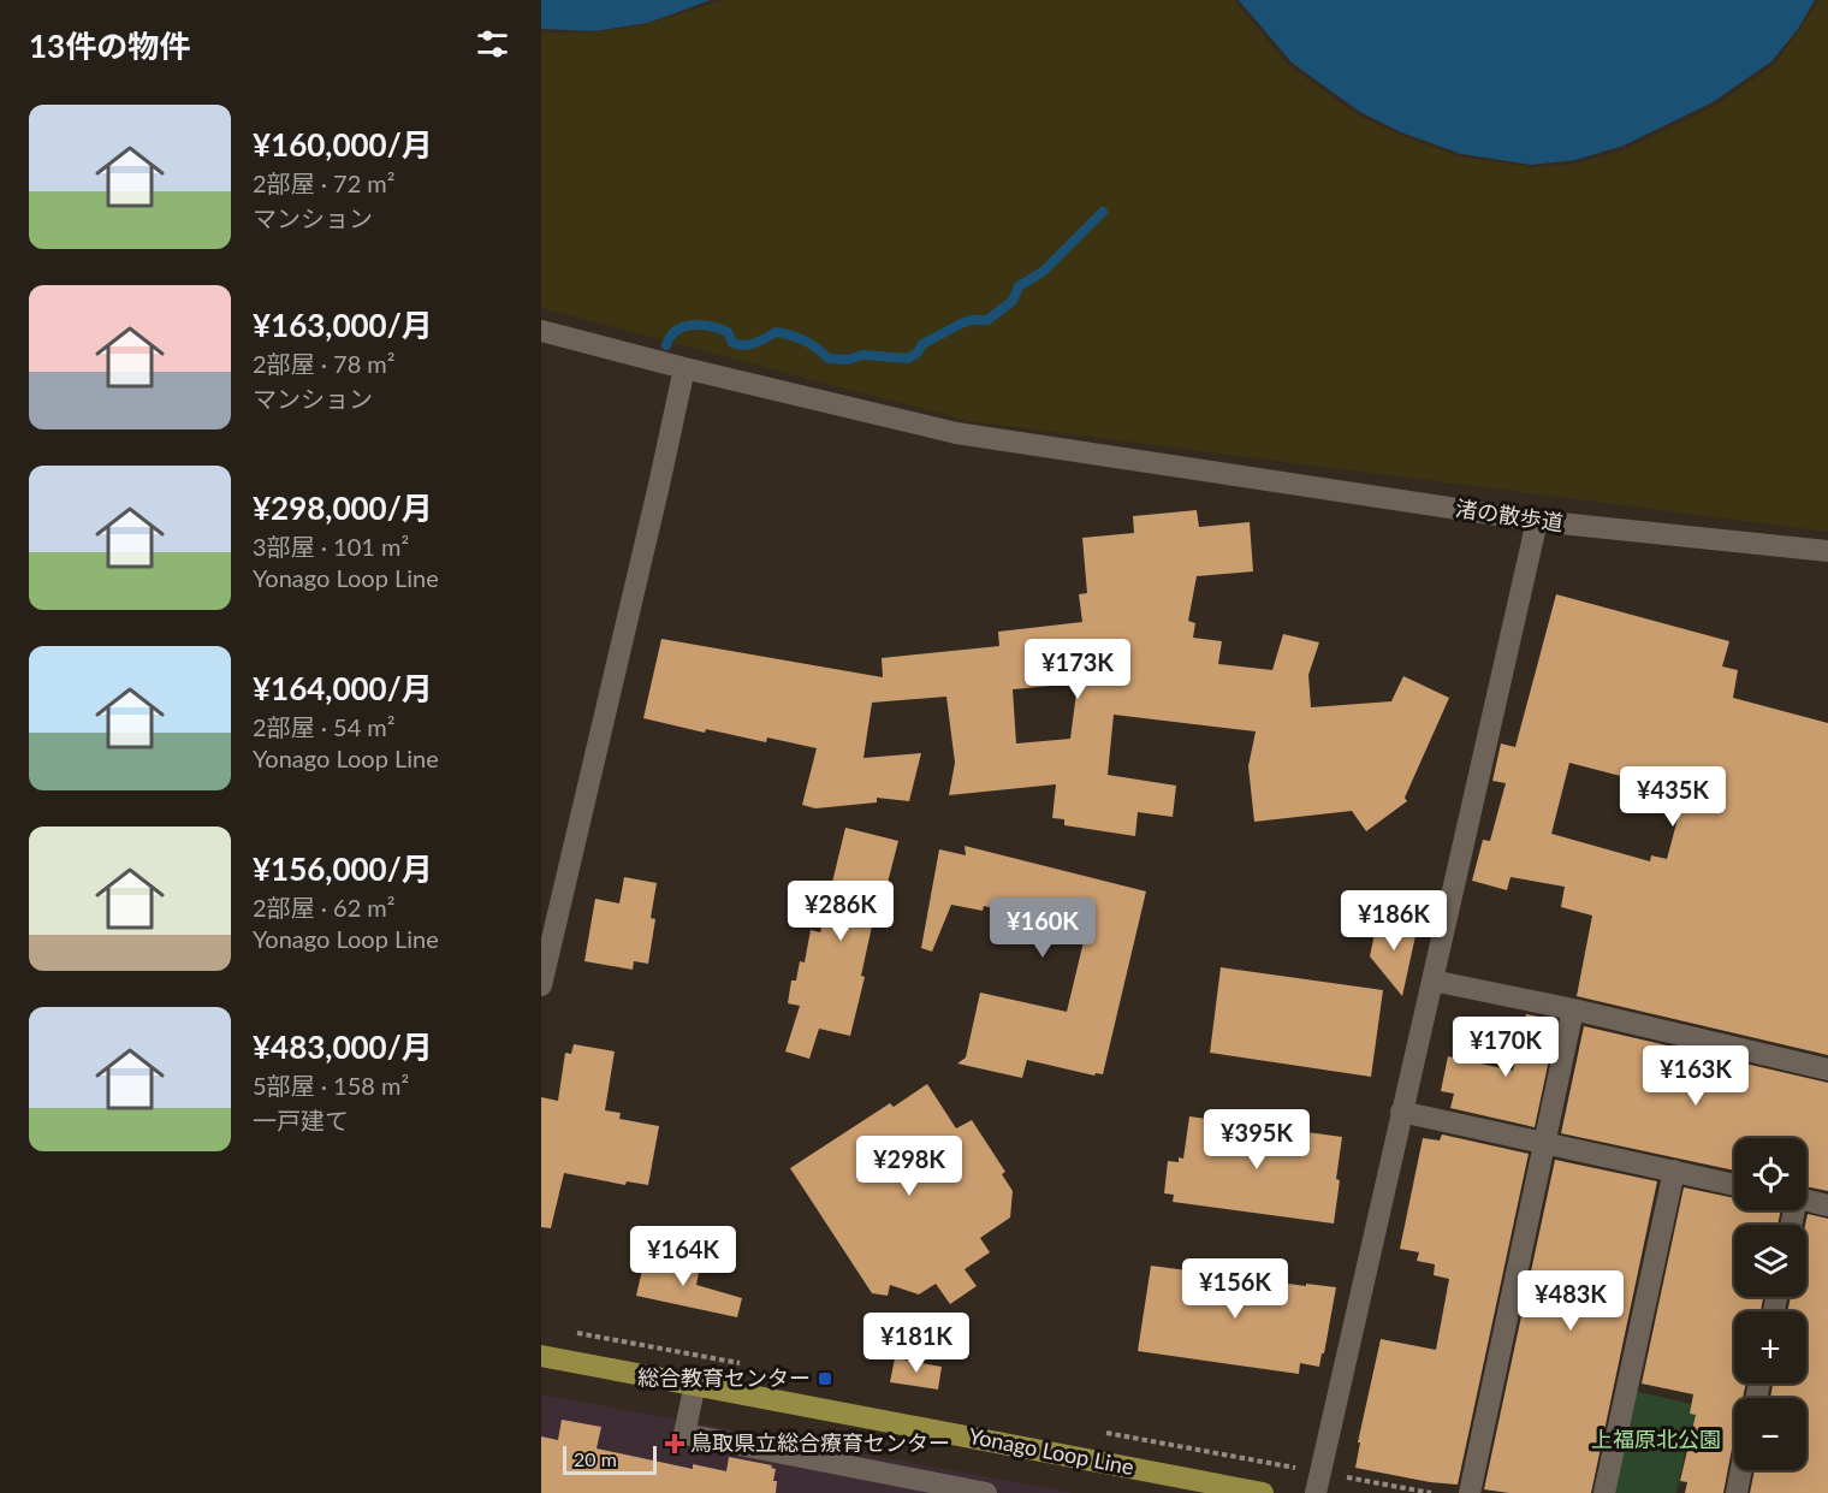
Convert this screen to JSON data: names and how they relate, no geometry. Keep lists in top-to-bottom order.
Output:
{
  "streets": {
    "main road": ["Yonago Loop Line"],
    "street": ["渚の散歩道"]
  },
  "parks": ["上福原北公園"],
  "places": {
    "transit": ["総合教育センター"],
    "health": ["鳥取県立総合療育センター"]
  },
  "scale_bar": "20 m",
  "page": {
    "heading": "13件の物件",
    "list": [
      {
        "name": "¥160,000/月",
        "note": "2部屋 · 72 m² · マンション"
      },
      {
        "name": "¥163,000/月",
        "note": "2部屋 · 78 m² · マンション"
      },
      {
        "name": "¥298,000/月",
        "note": "3部屋 · 101 m² · Yonago Loop Line"
      },
      {
        "name": "¥164,000/月",
        "note": "2部屋 · 54 m² · Yonago Loop Line"
      },
      {
        "name": "¥156,000/月",
        "note": "2部屋 · 62 m² · Yonago Loop Line"
      },
      {
        "name": "¥483,000/月",
        "note": "5部屋 · 158 m² · 一戸建て"
      }
    ],
    "price": [
      "¥173K",
      "¥435K",
      "¥286K",
      "¥186K",
      "¥160K",
      "¥170K",
      "¥163K",
      "¥395K",
      "¥298K",
      "¥164K",
      "¥156K",
      "¥483K",
      "¥181K"
    ],
    "map_buttons": ["+", "−"],
    "scale": "20 m"
  }
}
